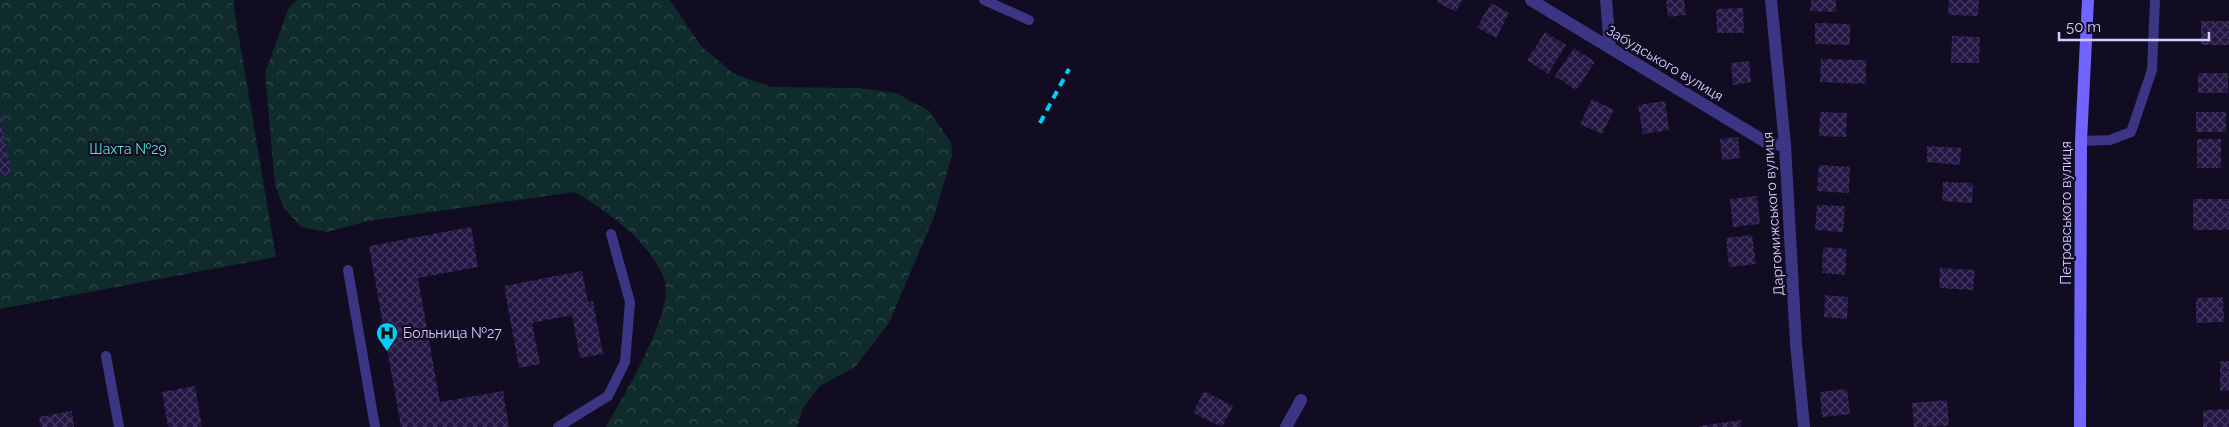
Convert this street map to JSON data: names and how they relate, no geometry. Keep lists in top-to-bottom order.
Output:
{
  "streets": {
    "main road": ["Петровського вулиця"],
    "street": ["Забудського вулиця", "Даргомижського вулиця"]
  },
  "crossings": [
    ["Забудського вулиця", "Даргомижського вулиця"]
  ],
  "parks": ["Шахта №29"],
  "places": {
    "hospital": ["Больница №27"]
  },
  "scale_bar": "50 m"
}
